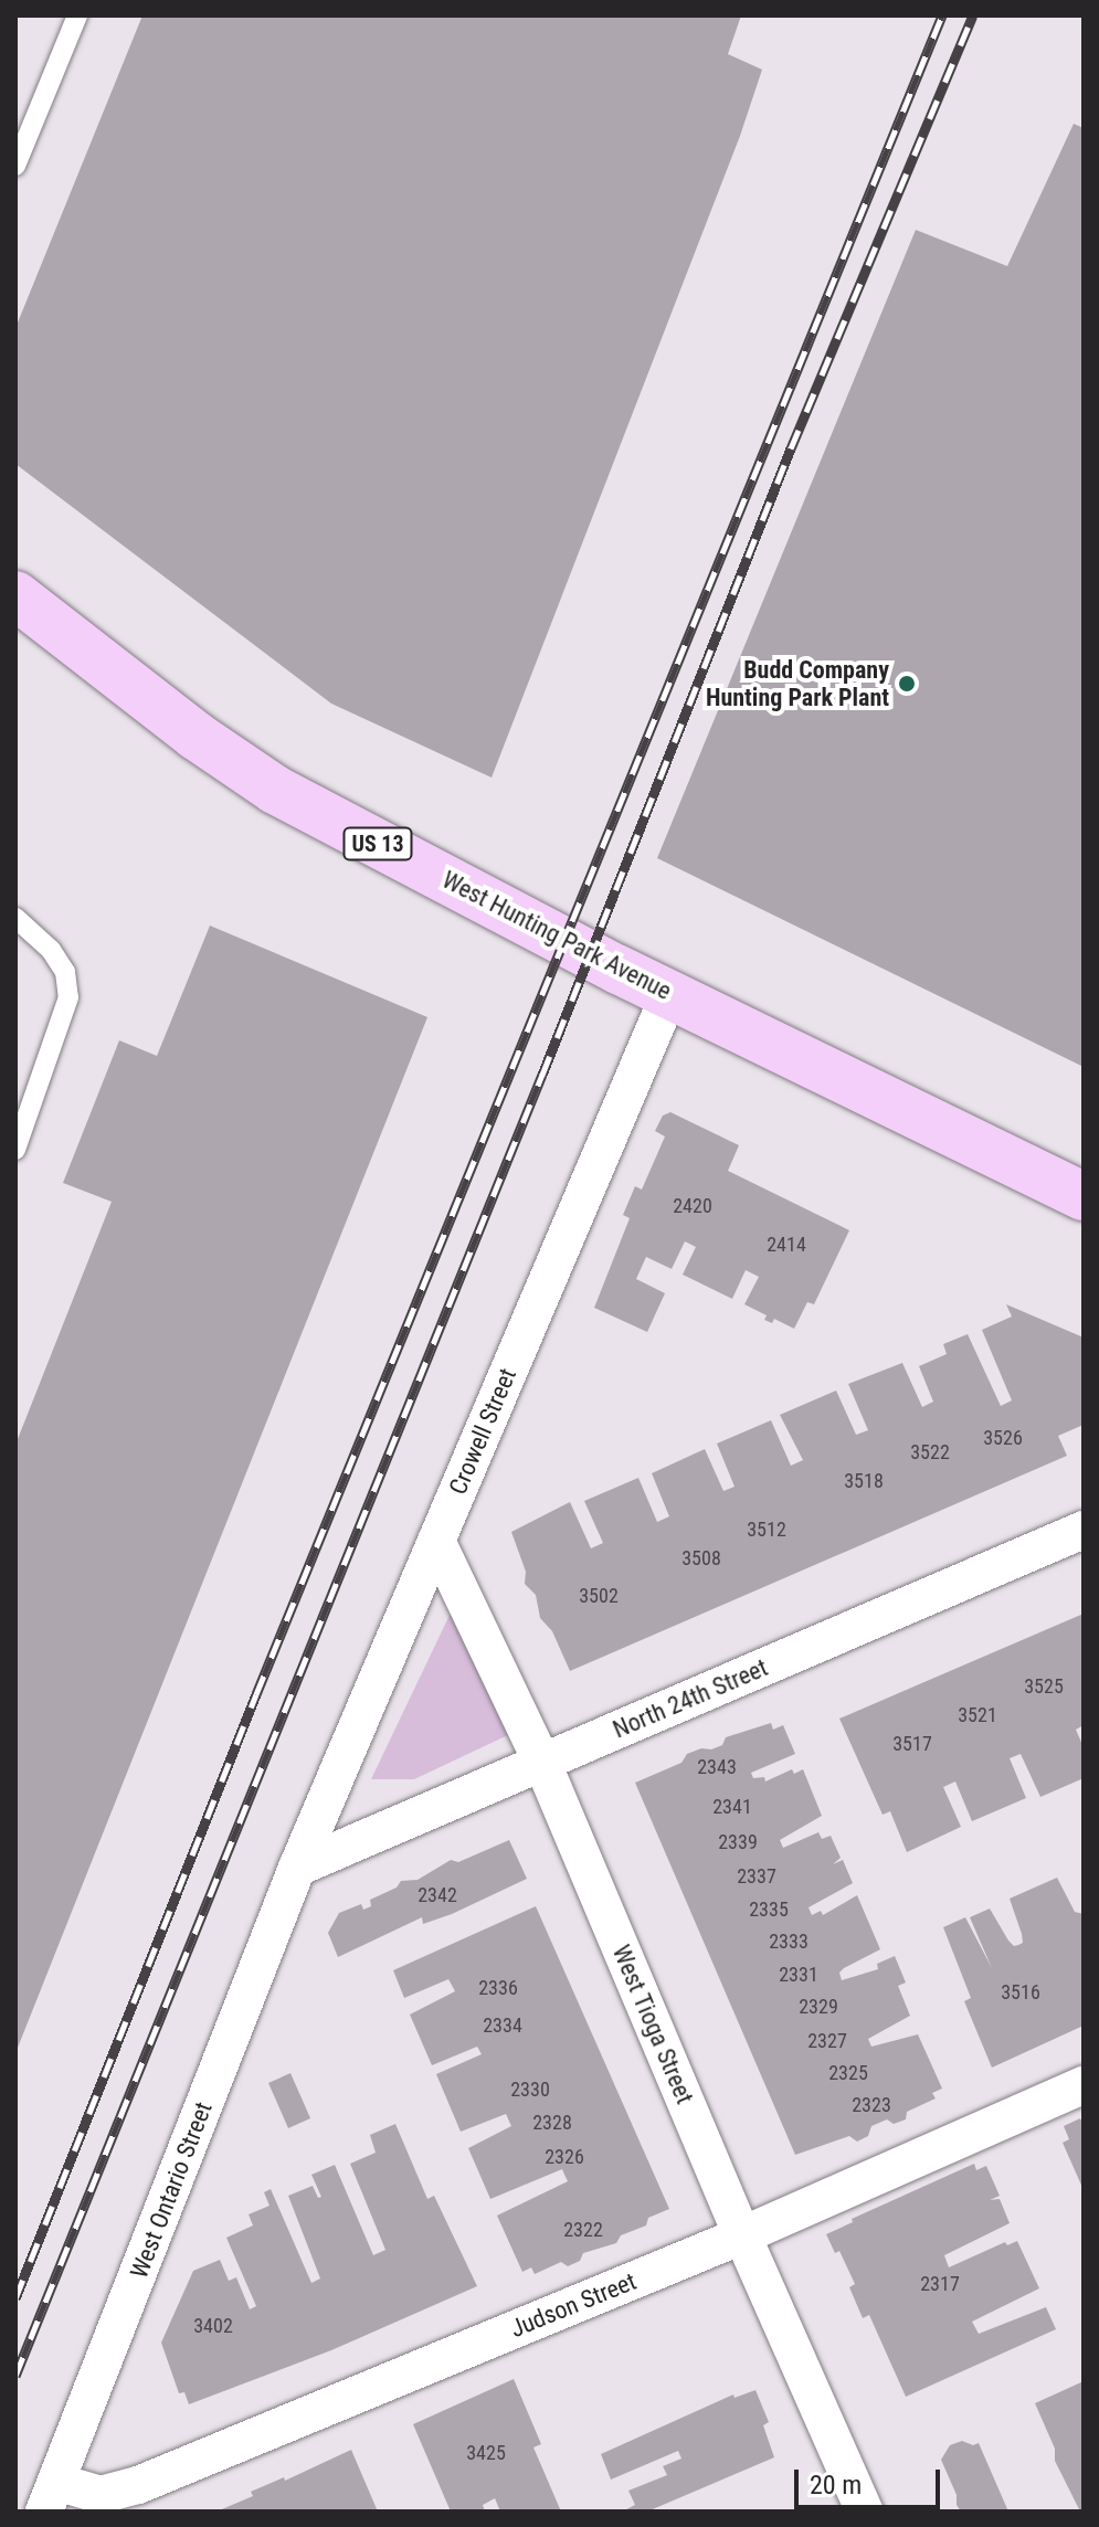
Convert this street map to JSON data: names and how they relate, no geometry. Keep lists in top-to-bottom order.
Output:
{
  "streets": {
    "main road": ["US 13", "West Hunting Park Avenue"],
    "street": [
      "Crowell Street",
      "North 24th Street",
      "West Tioga Street",
      "West Ontario Street",
      "Judson Street"
    ]
  },
  "crossings": [
    ["West Hunting Park Avenue", "Crowell Street"],
    ["Crowell Street", "North 24th Street"],
    ["Crowell Street", "West Tioga Street"],
    ["Crowell Street", "West Ontario Street"],
    ["North 24th Street", "West Tioga Street"],
    ["North 24th Street", "West Ontario Street"],
    ["West Tioga Street", "Judson Street"],
    ["West Ontario Street", "Judson Street"]
  ],
  "places": ["Budd Company Hunting Park Plant"],
  "house_numbers": [
    "2420",
    "2414",
    "3526",
    "3522",
    "3518",
    "3512",
    "3508",
    "3502",
    "3525",
    "3521",
    "3517",
    "2343",
    "2341",
    "2339",
    "2337",
    "2342",
    "2335",
    "2333",
    "2331",
    "2336",
    "3516",
    "2329",
    "2334",
    "2327",
    "2325",
    "2330",
    "2323",
    "2328",
    "2326",
    "2322",
    "2317",
    "3402",
    "3425"
  ],
  "scale_bar": "20 m"
}
